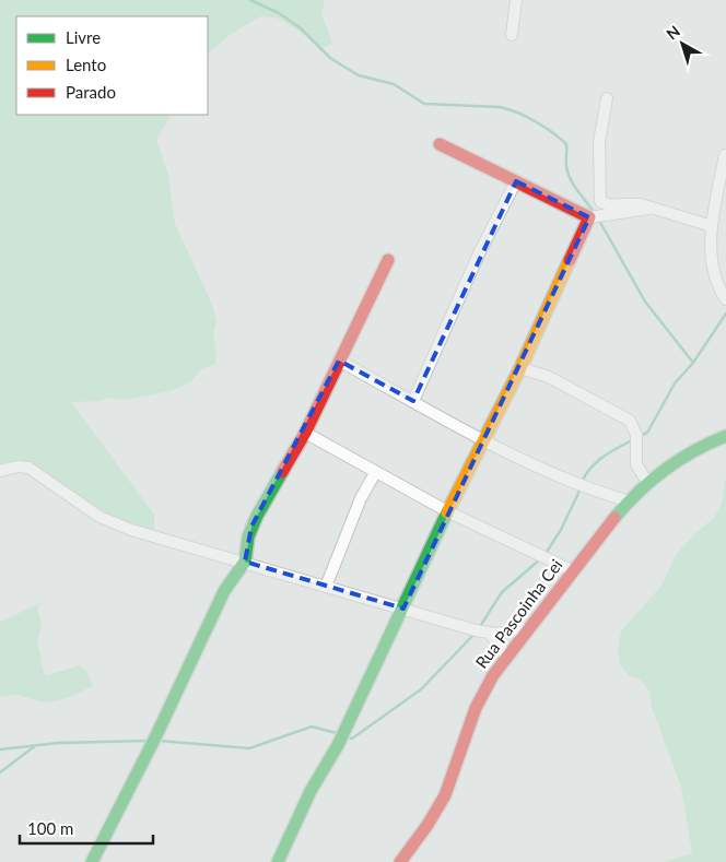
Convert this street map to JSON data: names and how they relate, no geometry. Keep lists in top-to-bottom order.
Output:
{
  "streets": {
    "street": ["Rua Pascoinha Cei"]
  },
  "legend": ["Livre", "Lento", "Parado"],
  "scale_bar": "100 m",
  "north": "top left"
}
